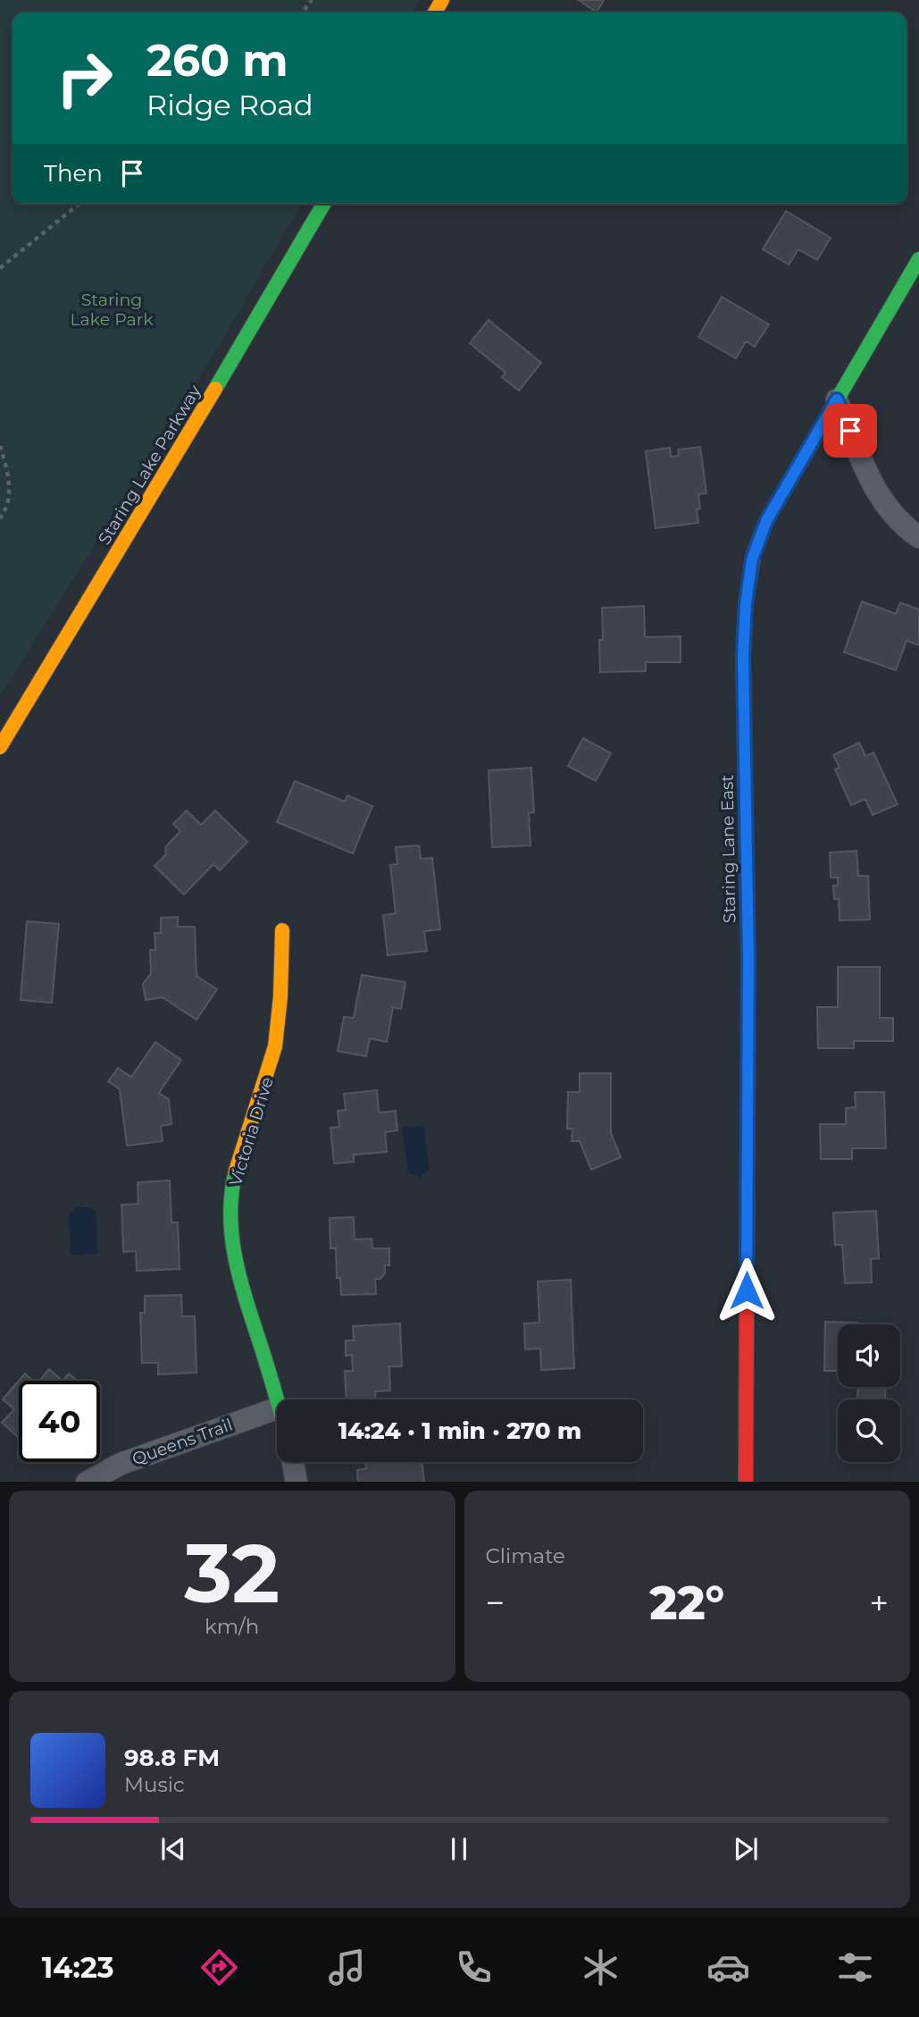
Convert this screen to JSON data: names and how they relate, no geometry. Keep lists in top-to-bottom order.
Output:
{
  "streets": {
    "street": [
      "Staring Lake Parkway",
      "Staring Lane East",
      "Victoria Drive",
      "Queens Trail"
    ]
  },
  "parks": ["Staring Lake Park"],
  "page": {
    "turn": ["260 m", "Ridge Road"],
    "then": "Then",
    "limit": "40",
    "trip": "14:24 · 1 min · 270 m",
    "tile": [
      ["32", "km/h"],
      "Climate"
    ],
    "heat": ["−", "22°", "+"],
    "song": ["98.8 FM", "Music"],
    "tabs": "14:23"
  }
}
